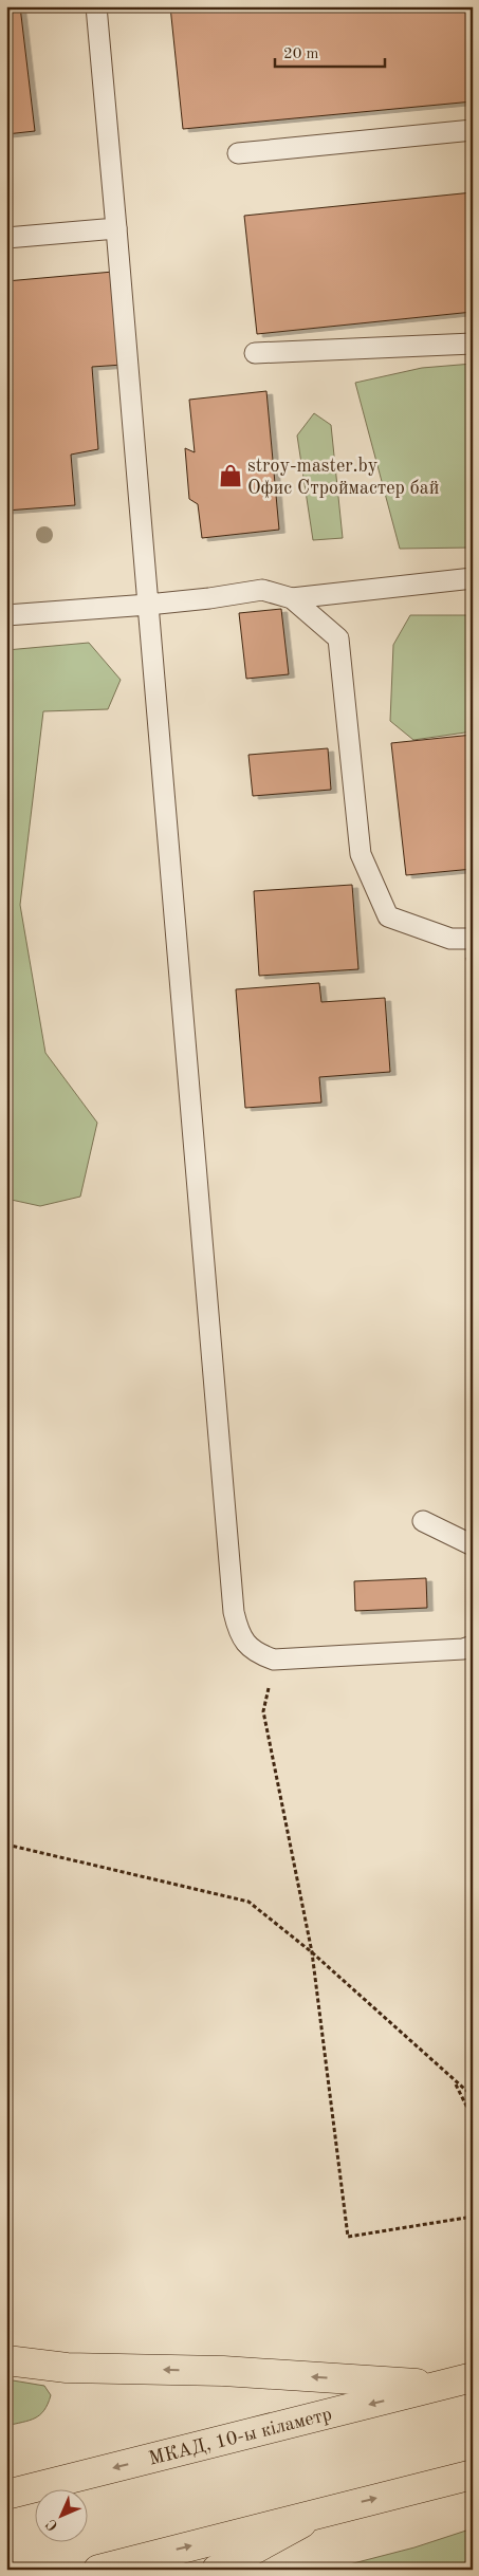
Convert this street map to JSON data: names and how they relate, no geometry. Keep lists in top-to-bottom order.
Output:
{
  "streets": {
    "main road": ["МКАД, 10-ы кіламетр"]
  },
  "places": {
    "shop": ["stroy-master.by Офис Строймастер бай"]
  },
  "scale_bar": "20 m",
  "north": "bottom left"
}
